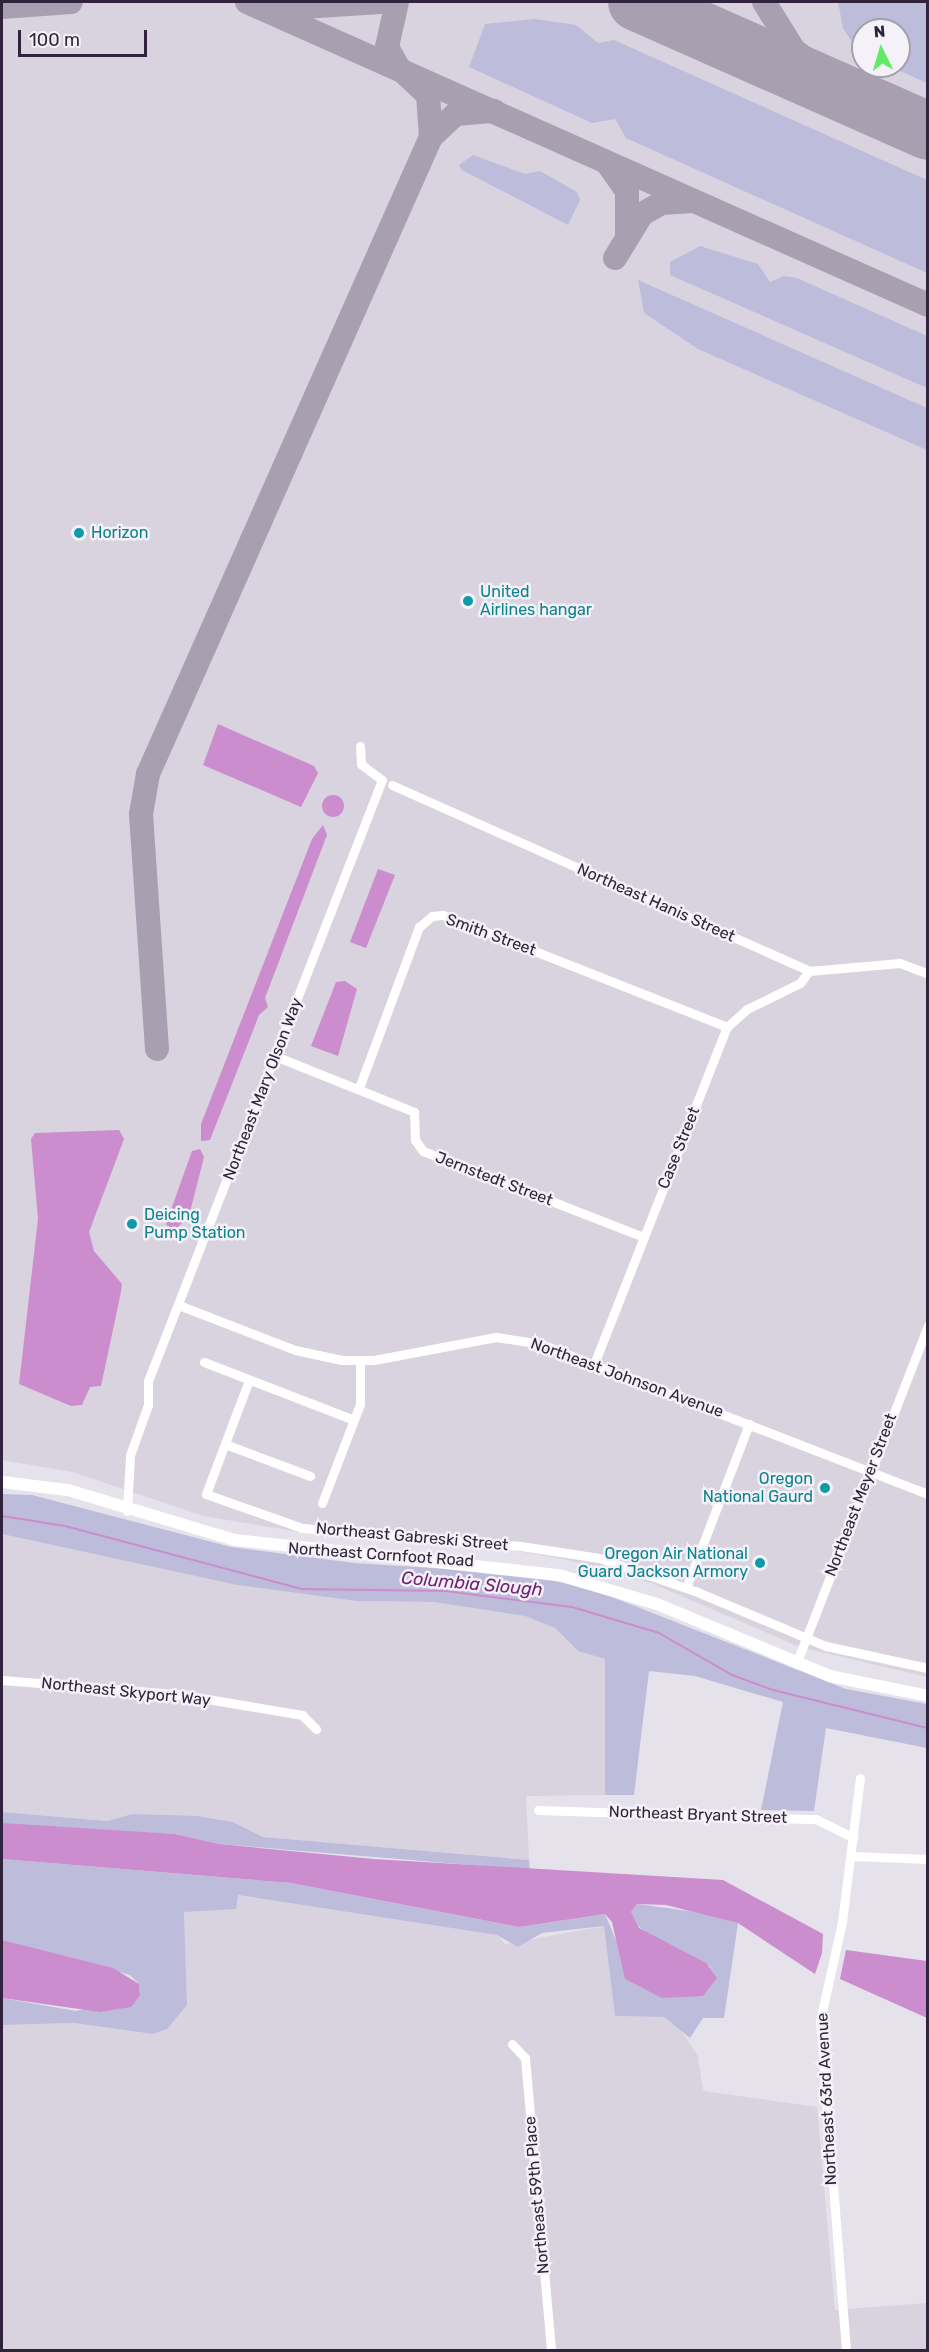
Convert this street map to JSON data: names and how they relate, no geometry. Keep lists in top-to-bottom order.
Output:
{
  "streets": {
    "street": [
      "Northeast Hanis Street",
      "Smith Street",
      "Northeast Mary Olson Way",
      "Case Street",
      "Jernstedt Street",
      "Northeast Johnson Avenue",
      "Northeast Meyer Street",
      "Northeast Gabreski Street",
      "Northeast Cornfoot Road",
      "Northeast Skyport Way",
      "Northeast Bryant Street",
      "Northeast 63rd Avenue",
      "Northeast 59th Place"
    ]
  },
  "crossings": [
    ["Northeast Hanis Street", "Case Street"],
    ["Smith Street", "Case Street"],
    ["Smith Street", "Jernstedt Street"],
    ["Northeast Mary Olson Way", "Jernstedt Street"],
    ["Northeast Mary Olson Way", "Northeast Johnson Avenue"],
    ["Northeast Mary Olson Way", "Northeast Cornfoot Road"],
    ["Case Street", "Jernstedt Street"],
    ["Case Street", "Northeast Johnson Avenue"],
    ["Northeast Johnson Avenue", "Northeast Meyer Street"],
    ["Northeast Meyer Street", "Northeast Gabreski Street"],
    ["Northeast Meyer Street", "Northeast Cornfoot Road"],
    ["Northeast Bryant Street", "Northeast 63rd Avenue"]
  ],
  "water": ["Columbia Slough"],
  "places": [
    "Horizon",
    "United Airlines hangar",
    "Deicing Pump Station",
    "Oregon National Gaurd",
    "Oregon Air National Guard Jackson Armory"
  ],
  "scale_bar": "100 m",
  "north": "top"
}
